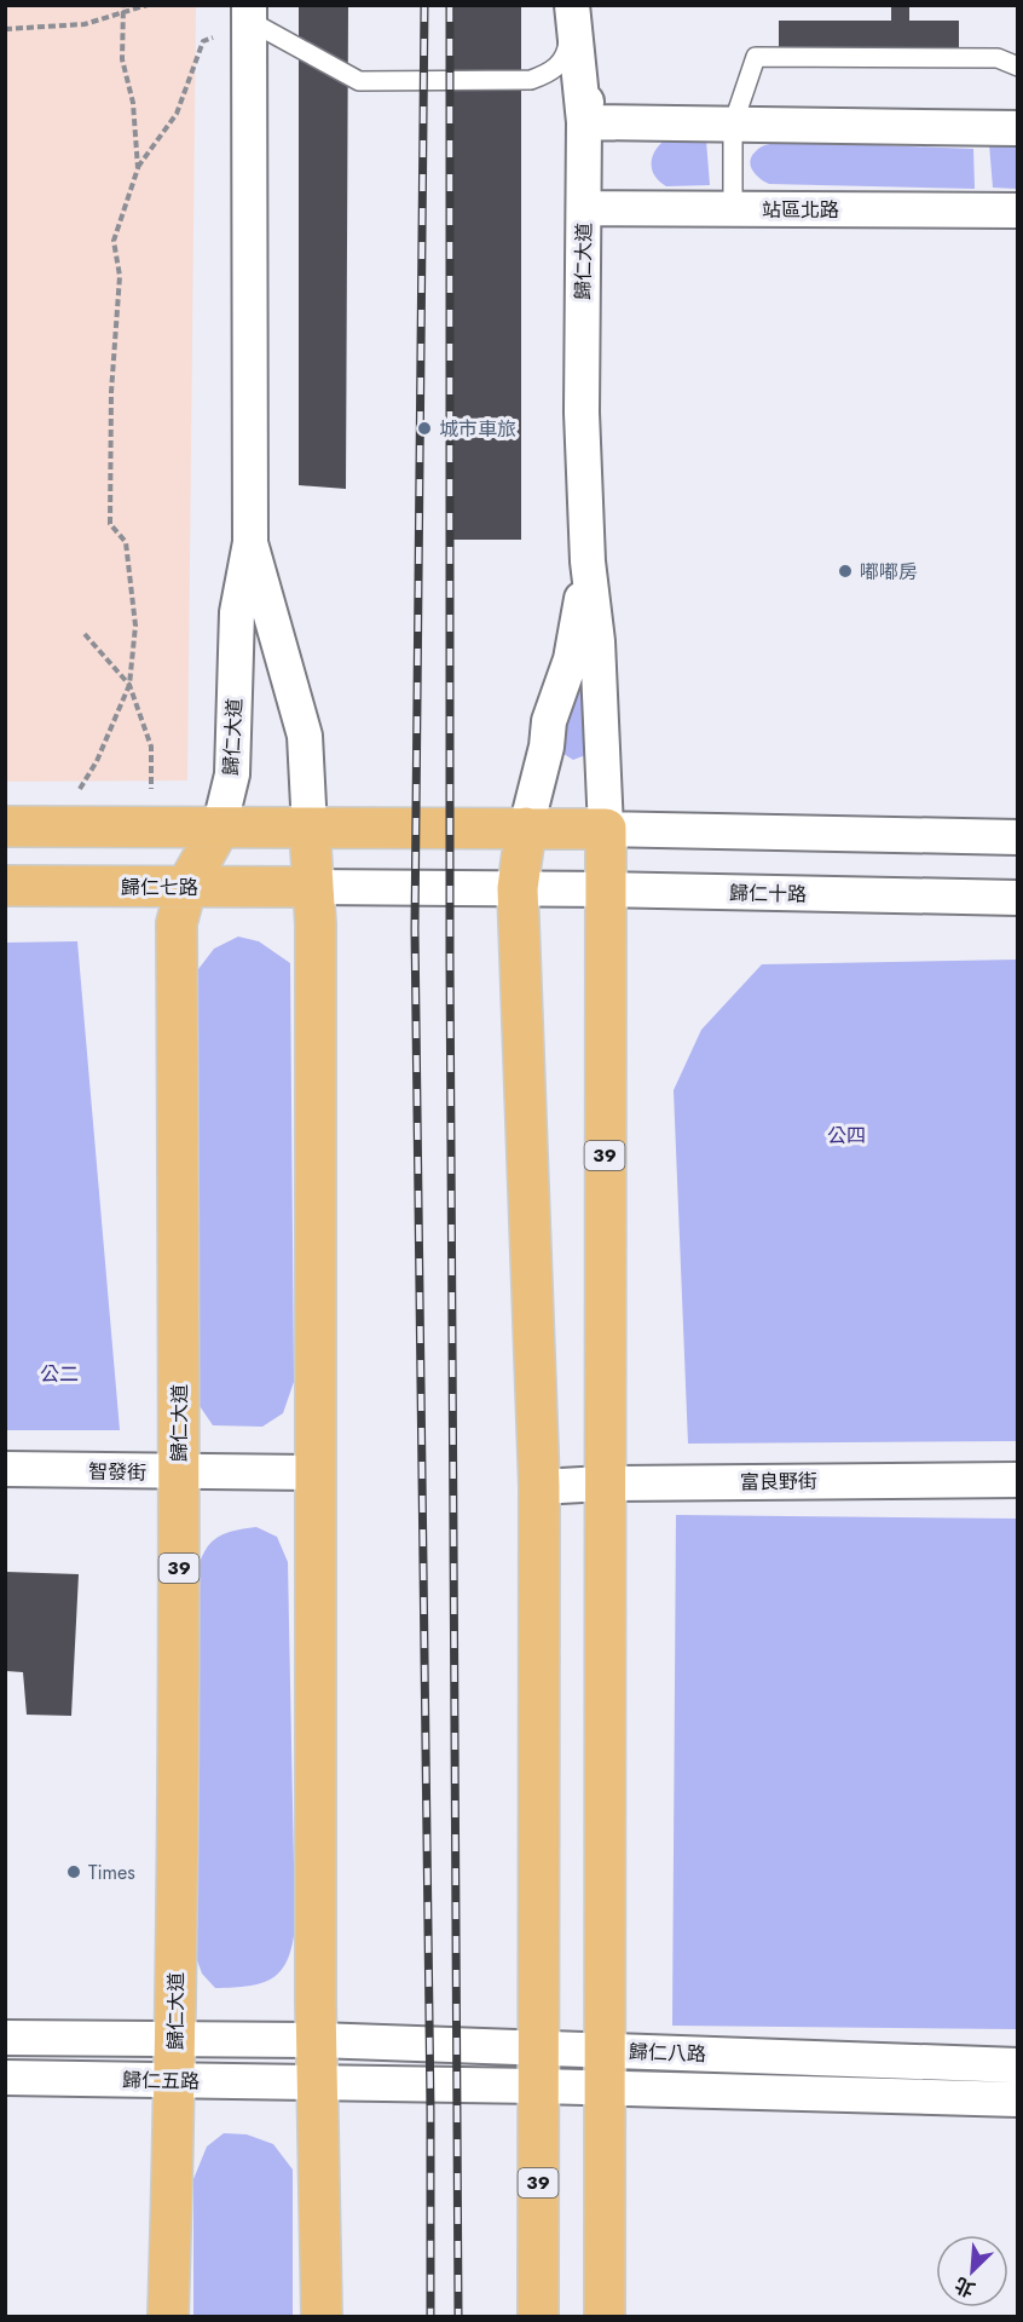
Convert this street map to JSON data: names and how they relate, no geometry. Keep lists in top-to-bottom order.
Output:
{
  "streets": {
    "main road": ["歸仁大道", "歸仁七路", "39"],
    "street": [
      "站區北路",
      "歸仁十路",
      "智發街",
      "富良野街",
      "歸仁八路",
      "歸仁五路"
    ]
  },
  "crossings": [
    ["站區北路", "歸仁大道"],
    ["歸仁大道", "歸仁七路"],
    ["歸仁大道", "歸仁十路"],
    ["歸仁大道", "智發街"],
    ["歸仁大道", "富良野街"],
    ["歸仁大道", "歸仁八路"],
    ["歸仁大道", "歸仁五路"],
    ["歸仁七路", "歸仁十路"],
    ["歸仁八路", "歸仁五路"]
  ],
  "parks": ["公四", "公二"],
  "places": ["城市車旅", "嘟嘟房", "Times"],
  "north": "bottom left"
}
